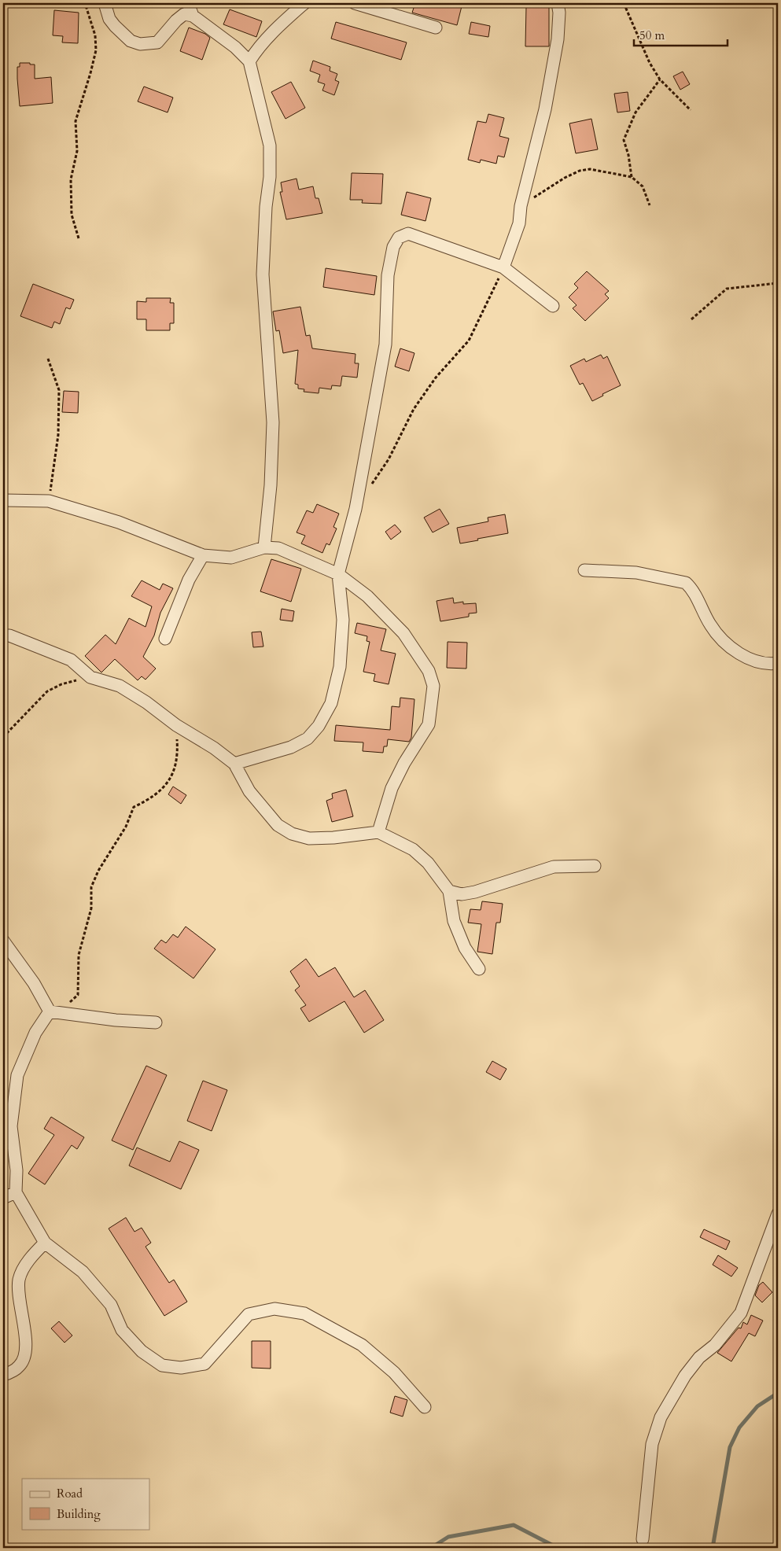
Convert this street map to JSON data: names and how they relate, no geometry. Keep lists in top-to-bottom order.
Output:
{
  "legend": ["Road", "Building"],
  "scale_bar": "50 m"
}
